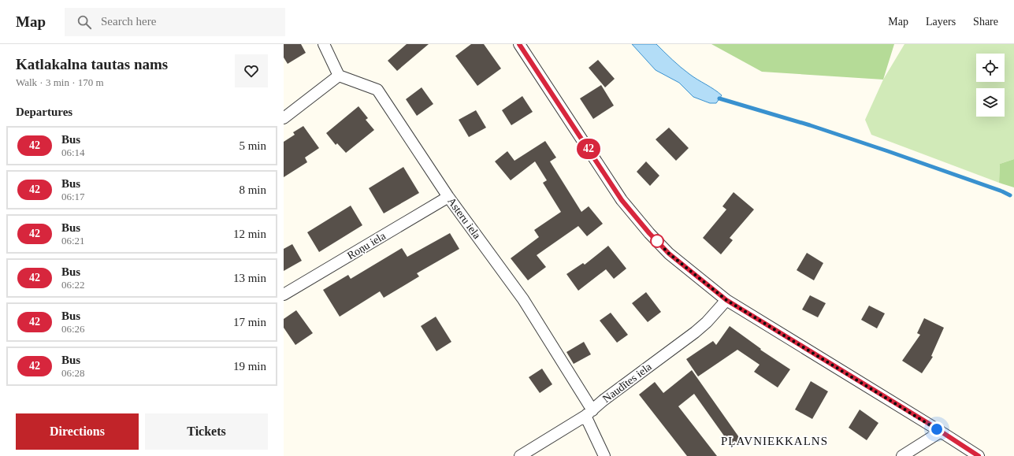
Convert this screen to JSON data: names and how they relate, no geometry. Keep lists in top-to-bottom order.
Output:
{
  "streets": {
    "street": ["Asteru iela", "Roņu iela", "Naudītes iela"]
  },
  "crossings": [
    ["Asteru iela", "Roņu iela"],
    ["Asteru iela", "Naudītes iela"]
  ],
  "districts": ["PĻAVNIEKKALNS"],
  "lines": ["bus line 42"],
  "page": {
    "header": "Map",
    "search": "Search here",
    "nav": ["Map", "Layers", "Share"],
    "heading": [
      ["Katlakalna tautas nams", "Walk · 3 min · 170 m"],
      "Departures"
    ],
    "on_map": "42",
    "list": [
      {
        "mark": "42",
        "name": "Bus",
        "note": "06:14",
        "value": "5 min"
      },
      {
        "mark": "42",
        "name": "Bus",
        "note": "06:17",
        "value": "8 min"
      },
      {
        "mark": "42",
        "name": "Bus",
        "note": "06:21",
        "value": "12 min"
      },
      {
        "mark": "42",
        "name": "Bus",
        "note": "06:22",
        "value": "13 min"
      },
      {
        "mark": "42",
        "name": "Bus",
        "note": "06:26",
        "value": "17 min"
      },
      {
        "mark": "42",
        "name": "Bus",
        "note": "06:28",
        "value": "19 min"
      }
    ],
    "buttons": ["Directions", "Tickets"]
  }
}
